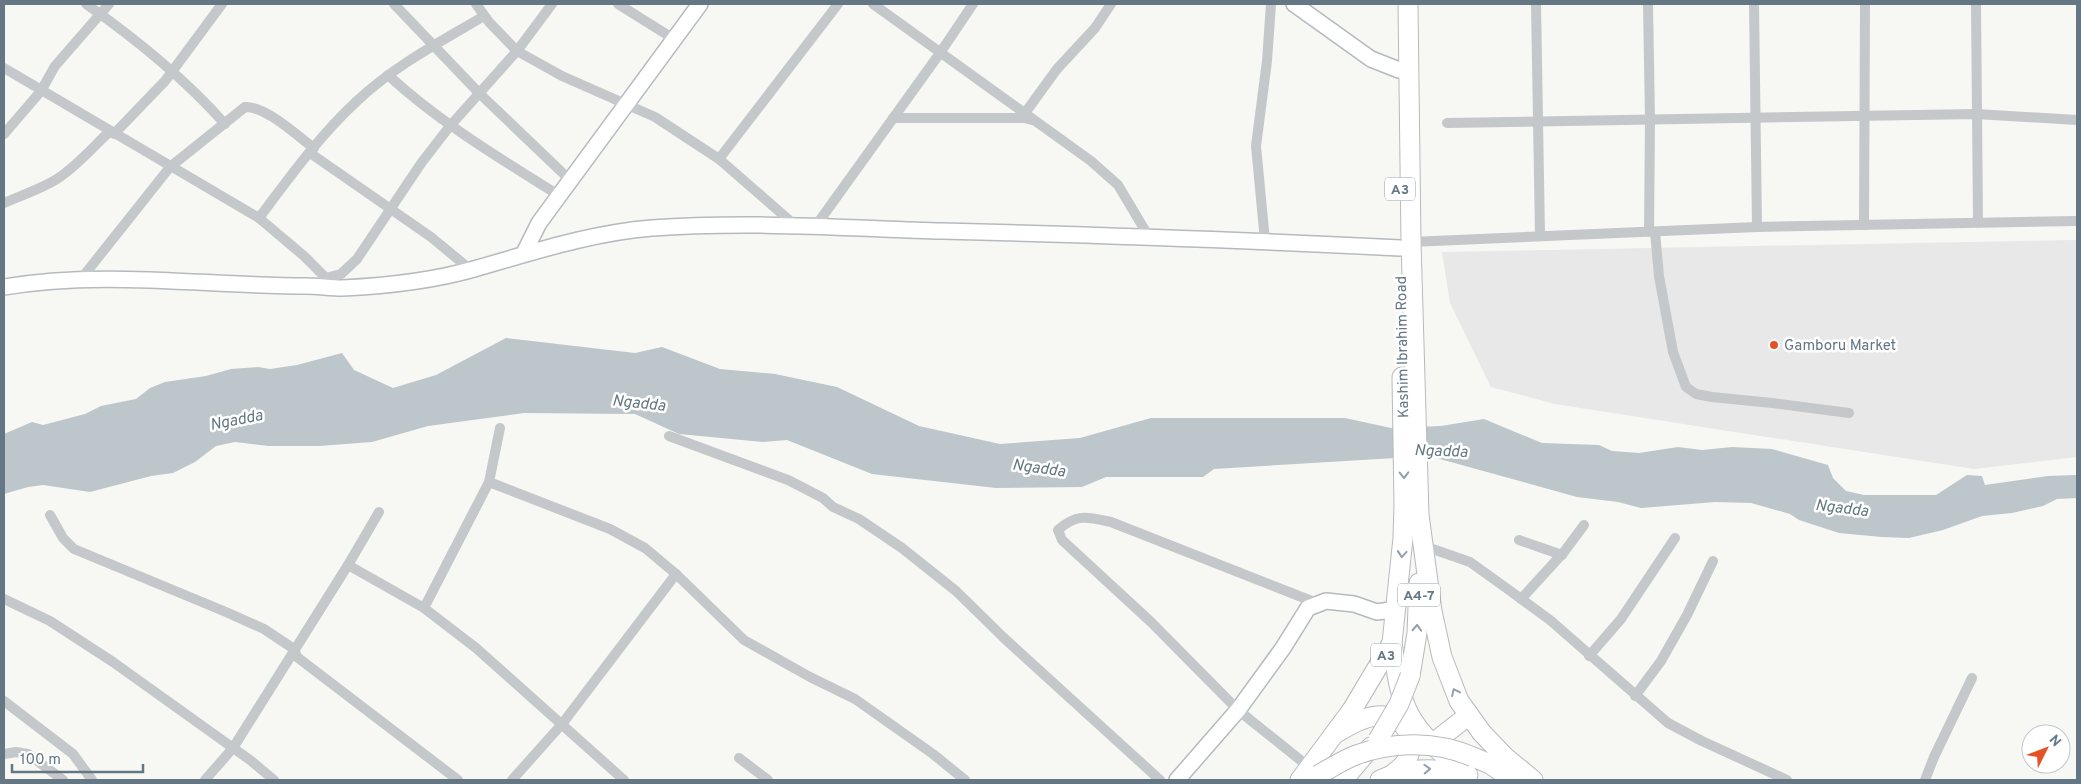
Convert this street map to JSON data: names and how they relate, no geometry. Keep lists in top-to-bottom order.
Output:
{
  "streets": {
    "highway": ["A3", "Kashim Ibrahim Road", "A4-7"]
  },
  "crossings": [
    ["Kashim Ibrahim Road", "A4-7"]
  ],
  "water": ["Ngadda"],
  "places": ["Gamboru Market"],
  "scale_bar": "100 m",
  "north": "top right"
}
